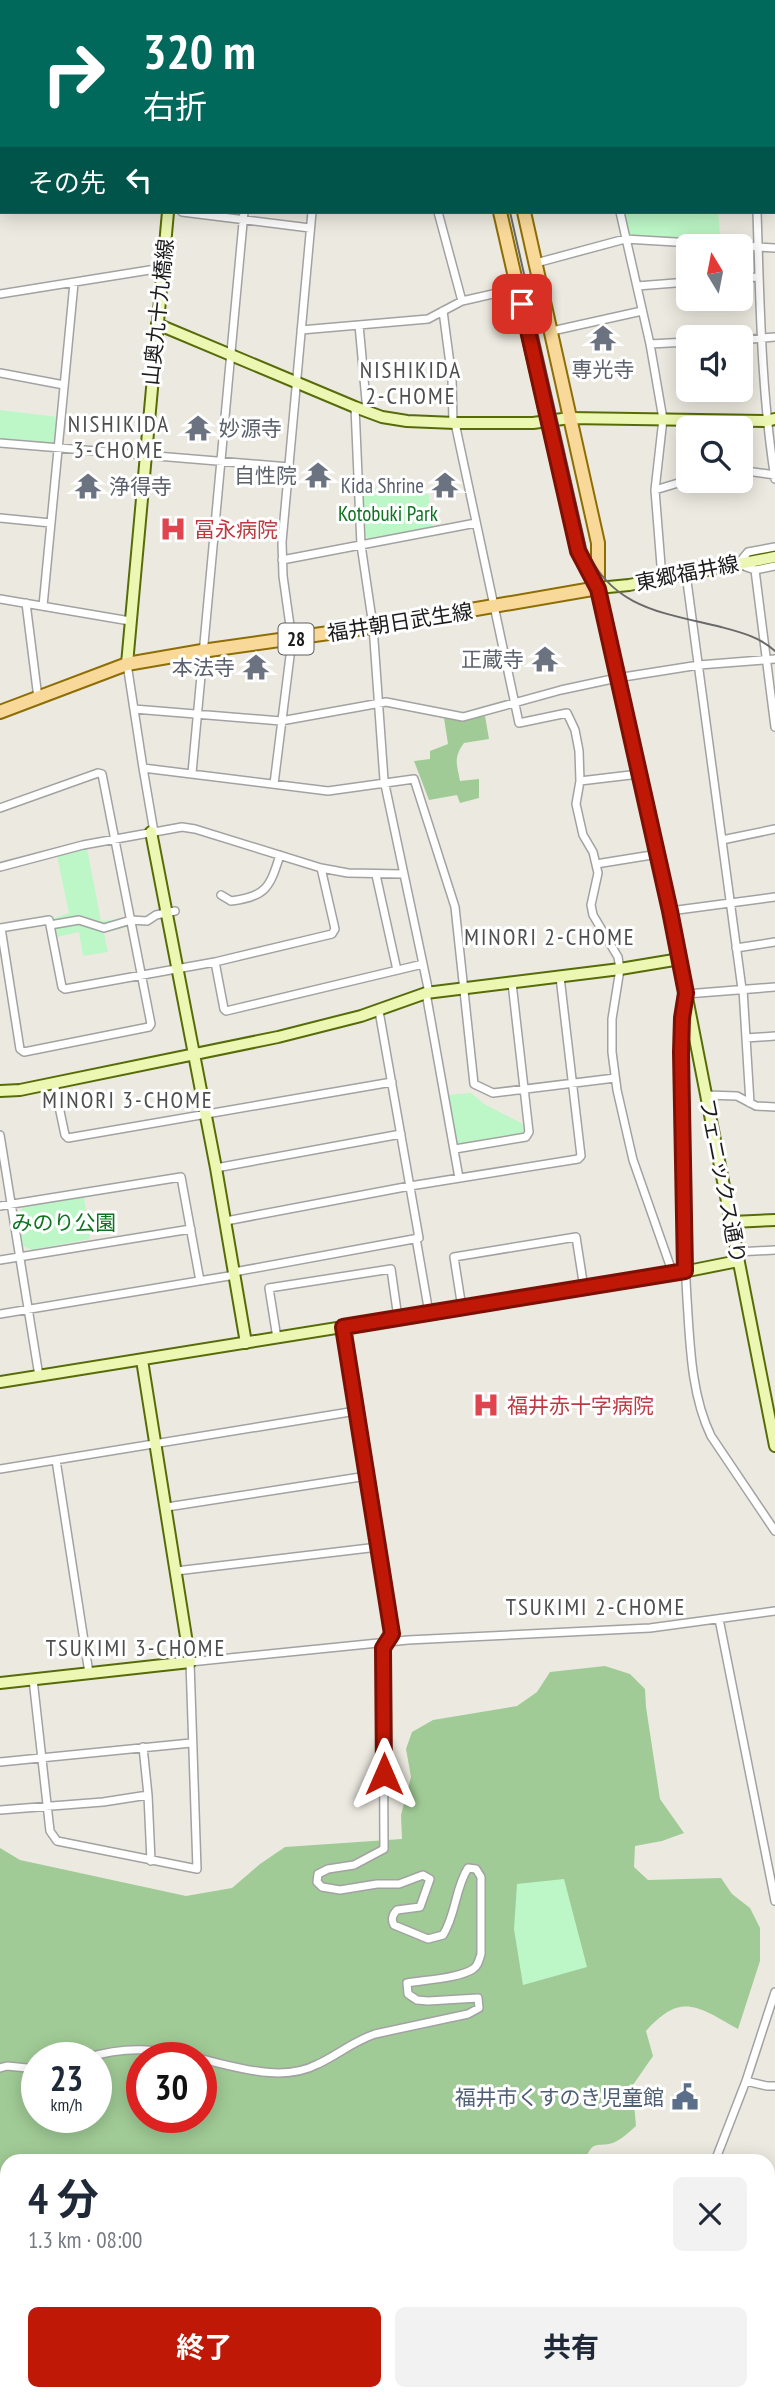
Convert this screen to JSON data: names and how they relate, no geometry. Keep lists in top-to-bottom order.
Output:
{
  "streets": {
    "main road": ["福井朝日武生線", "28", "フェニックス通り"],
    "street": ["山奥九十九橋線", "東郷福井線"]
  },
  "crossings": [
    ["山奥九十九橋線", "福井朝日武生線"],
    ["東郷福井線", "福井朝日武生線"],
    ["東郷福井線", "フェニックス通り"],
    ["福井朝日武生線", "フェニックス通り"]
  ],
  "districts": [
    "NISHIKIDA 2-CHOME",
    "NISHIKIDA 3-CHOME",
    "MINORI 2-CHOME",
    "MINORI 3-CHOME",
    "TSUKIMI 2-CHOME",
    "TSUKIMI 3-CHOME"
  ],
  "parks": ["Kotobuki Park", "みのり公園"],
  "places": {
    "temple": [
      "専光寺",
      "妙源寺",
      "自性院",
      "Kida Shrine",
      "浄得寺",
      "正蔵寺",
      "本法寺"
    ],
    "hospital": ["冨永病院", "福井赤十字病院"],
    "public building": ["福井市くすのき児童館"]
  },
  "north": "top",
  "page": {
    "turn": ["320 m", "右折"],
    "then": "その先",
    "speed": "23 km/h",
    "limit": "30",
    "heading": ["4 分", "1.3 km · 08:00"],
    "buttons": ["終了", "共有"]
  }
}
